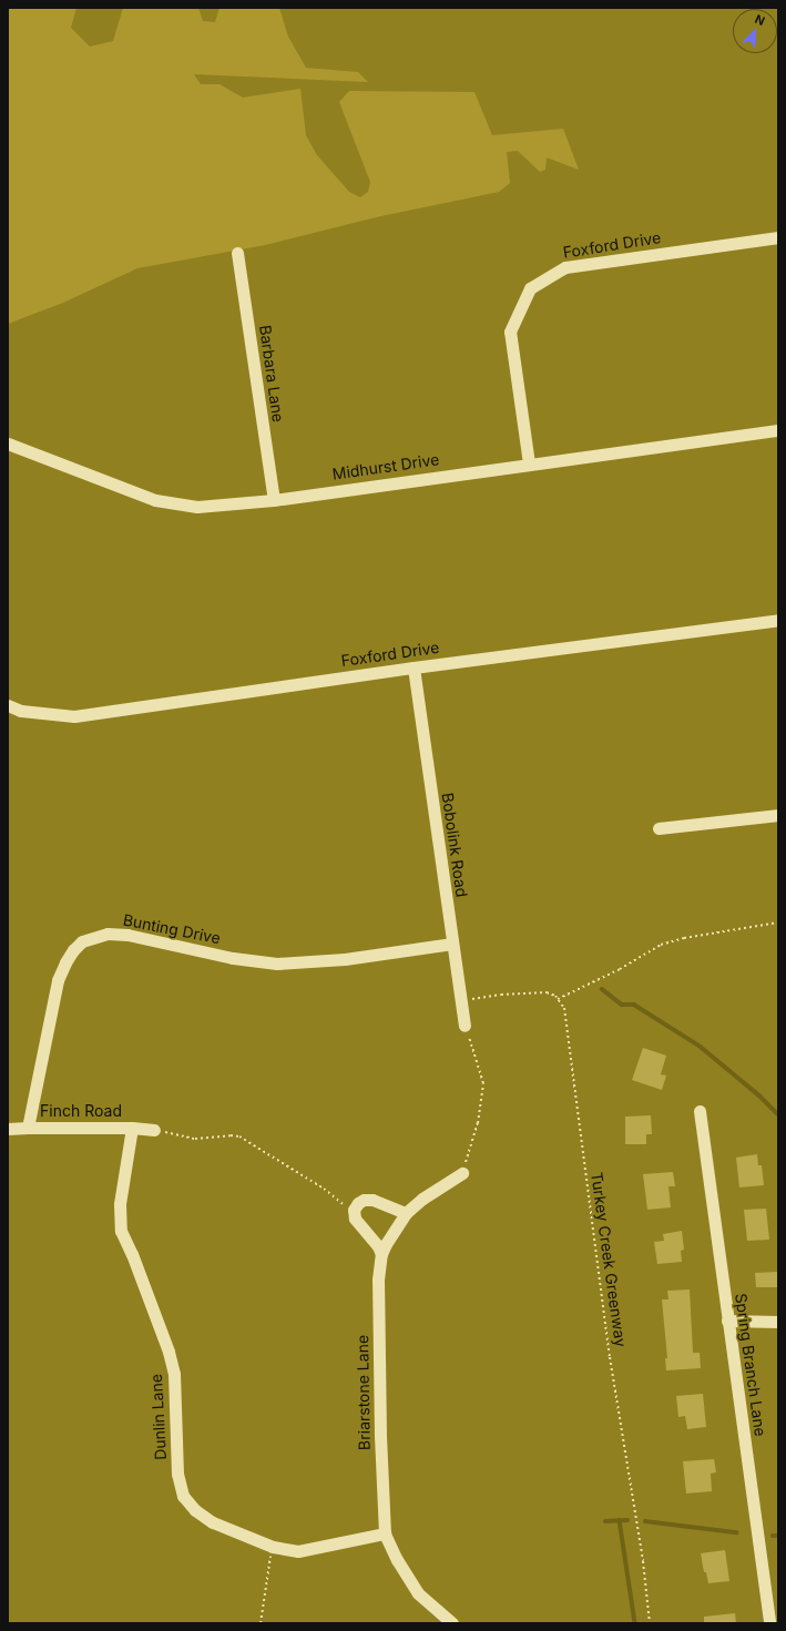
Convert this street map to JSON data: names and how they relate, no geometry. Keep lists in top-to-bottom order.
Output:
{
  "streets": {
    "street": [
      "Foxford Drive",
      "Barbara Lane",
      "Midhurst Drive",
      "Bobolink Road",
      "Bunting Drive",
      "Finch Road",
      "Spring Branch Lane",
      "Briarstone Lane",
      "Dunlin Lane"
    ],
    "path": ["Turkey Creek Greenway"]
  },
  "crossings": [
    ["Foxford Drive", "Midhurst Drive"],
    ["Foxford Drive", "Bobolink Road"],
    ["Barbara Lane", "Midhurst Drive"],
    ["Bobolink Road", "Bunting Drive"],
    ["Bunting Drive", "Finch Road"],
    ["Finch Road", "Dunlin Lane"],
    ["Briarstone Lane", "Dunlin Lane"]
  ],
  "north": "top right"
}
